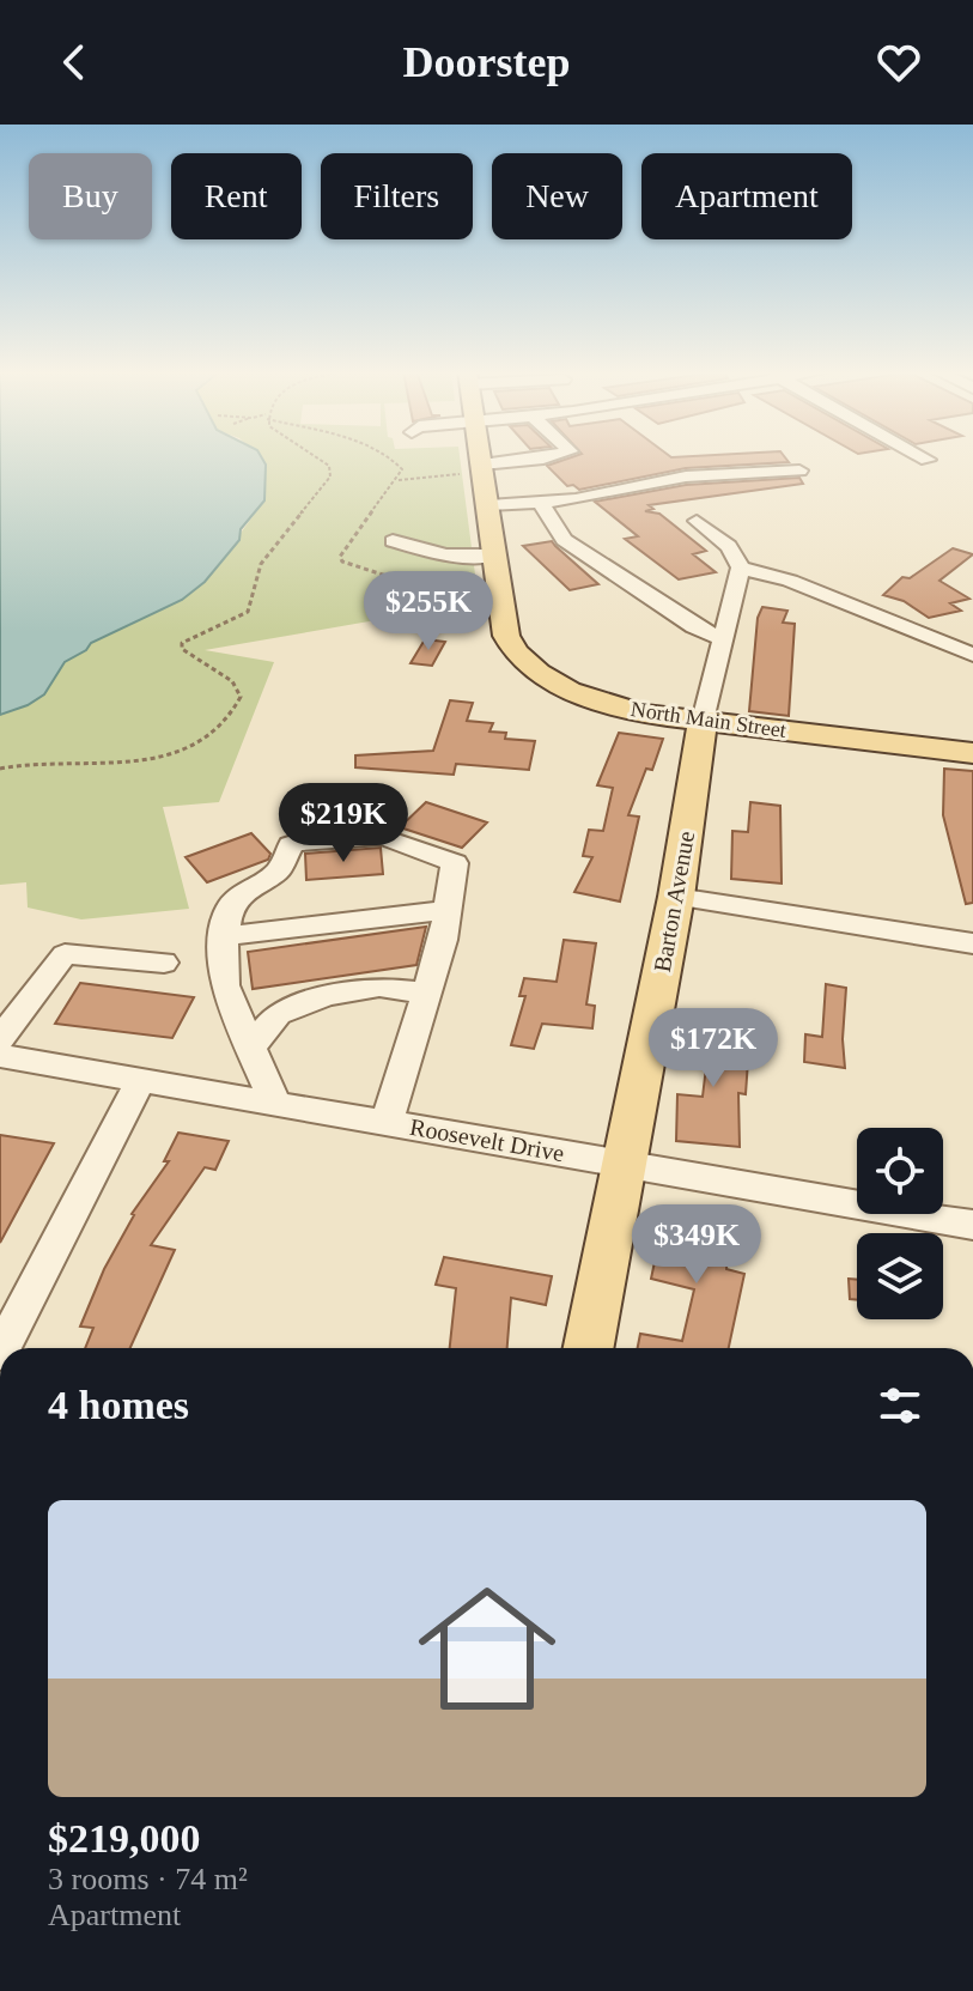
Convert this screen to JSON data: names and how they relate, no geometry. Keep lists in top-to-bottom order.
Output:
{
  "streets": {
    "main road": ["North Main Street", "Barton Avenue"],
    "street": ["Roosevelt Drive"]
  },
  "crossings": [
    ["North Main Street", "Barton Avenue"],
    ["Barton Avenue", "Roosevelt Drive"]
  ],
  "page": {
    "header": "Doorstep",
    "chip": [
      "Buy",
      "Rent",
      "Filters",
      "New",
      "Apartment"
    ],
    "price": [
      "$255K",
      "$219K",
      "$172K",
      "$349K"
    ],
    "heading": "4 homes",
    "list": [
      {
        "name": "$219,000",
        "note": "3 rooms · 74 m² · Apartment"
      }
    ]
  }
}
